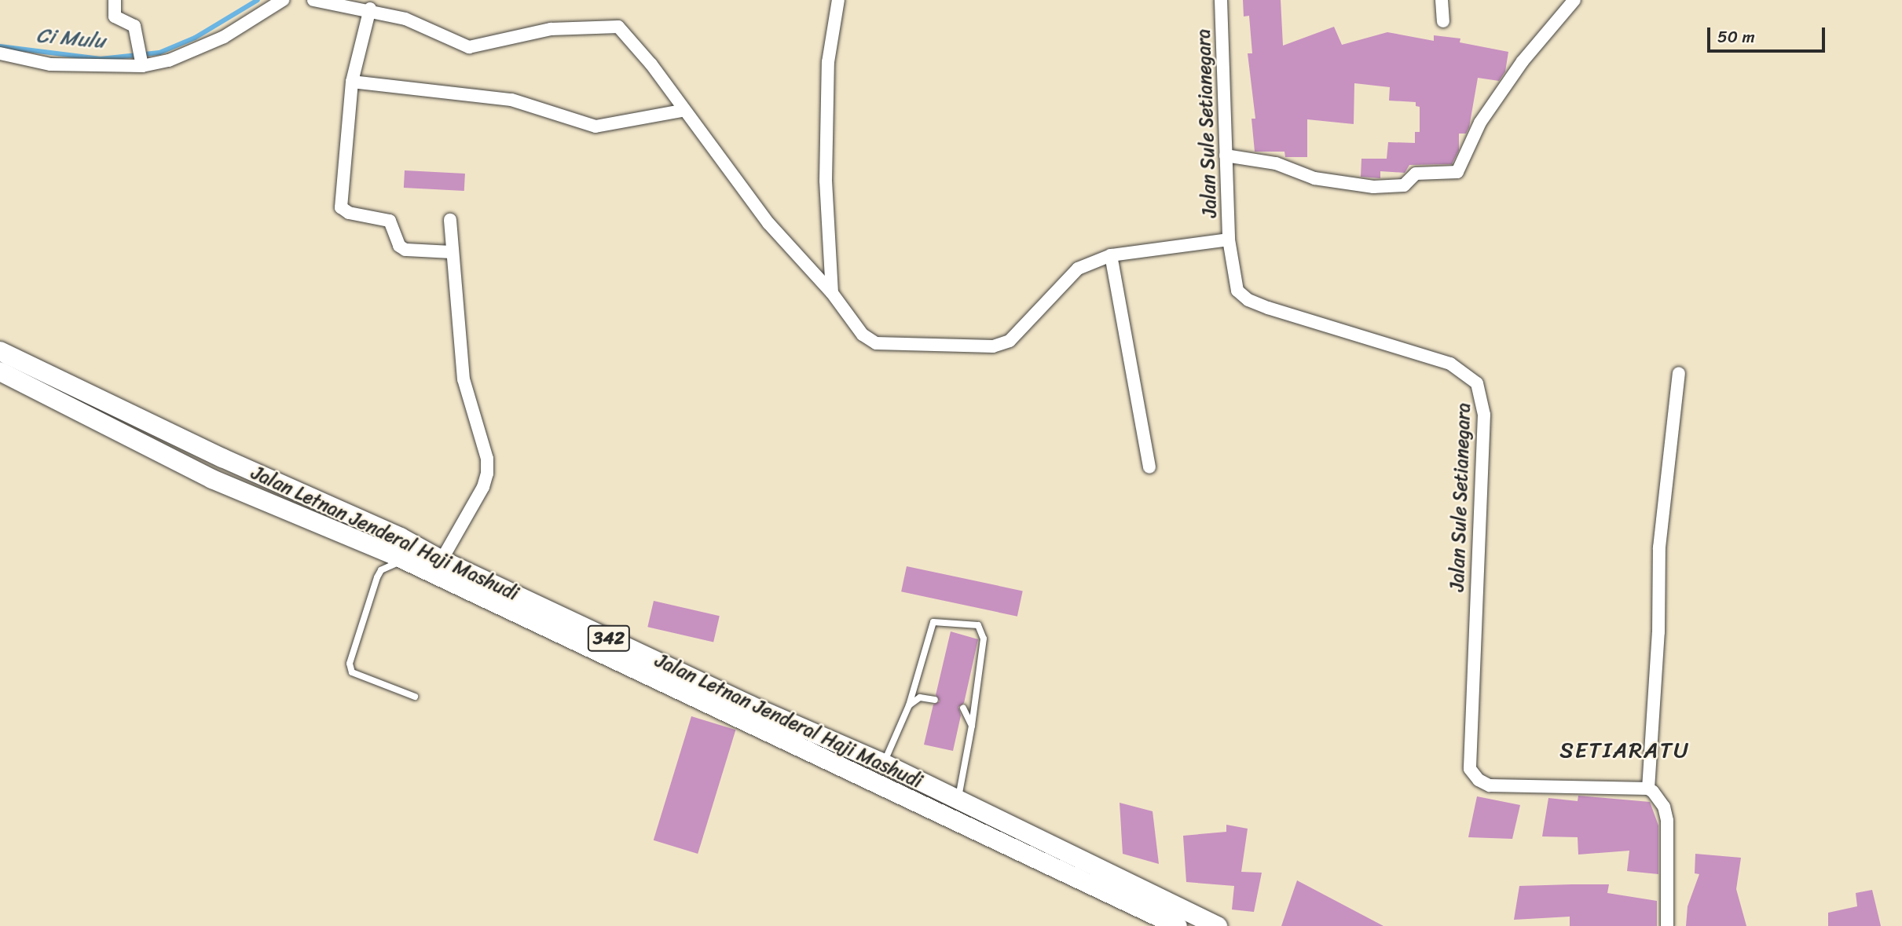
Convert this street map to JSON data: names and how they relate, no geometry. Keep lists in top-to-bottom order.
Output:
{
  "streets": {
    "main road": ["Jalan Letnan Jenderal Haji Mashudi", "342"],
    "street": ["Jalan Sule Setianegara"]
  },
  "districts": ["SETIARATU"],
  "water": ["Ci Mulu"],
  "scale_bar": "50 m"
}
